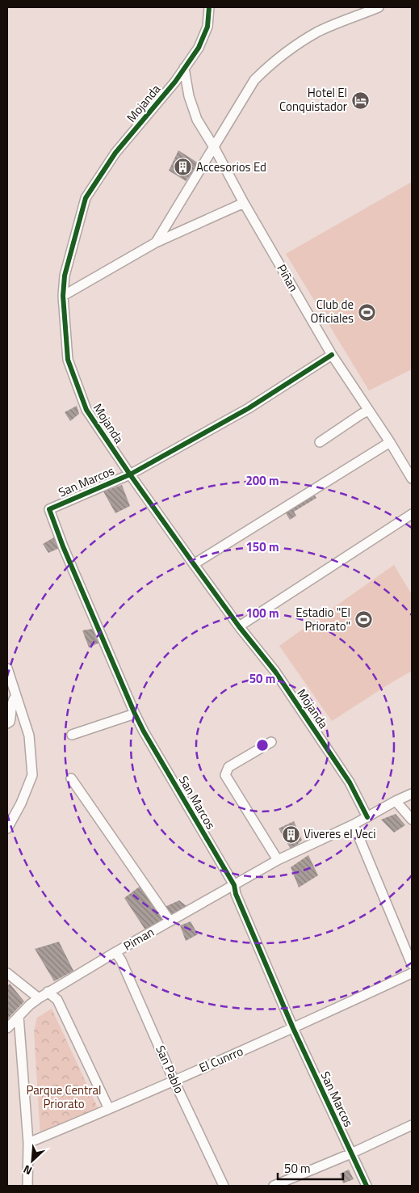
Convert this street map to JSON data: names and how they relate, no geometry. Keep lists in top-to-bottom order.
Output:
{
  "streets": {
    "street": [
      "Mojanda",
      "Piñan",
      "San Marcos",
      "Piman",
      "El Cunrro",
      "San Pablo"
    ]
  },
  "crossings": [
    ["Mojanda", "Piñan"],
    ["Mojanda", "San Marcos"],
    ["Mojanda", "Piman"],
    ["San Marcos", "Piman"],
    ["San Marcos", "El Cunrro"],
    ["Piman", "San Pablo"],
    ["El Cunrro", "San Pablo"]
  ],
  "parks": ["Parque Central Priorato"],
  "places": {
    "hotel": ["Hotel El Conquistador"],
    "building": ["Accesorios Ed", "Viveres el Veci"],
    "sports": ["Club de Oficiales", "Estadio \"El Priorato\""]
  },
  "scale_bar": "50 m",
  "north": "bottom left",
  "rings": [
    "200 m",
    "150 m",
    "100 m",
    "50 m"
  ]
}
